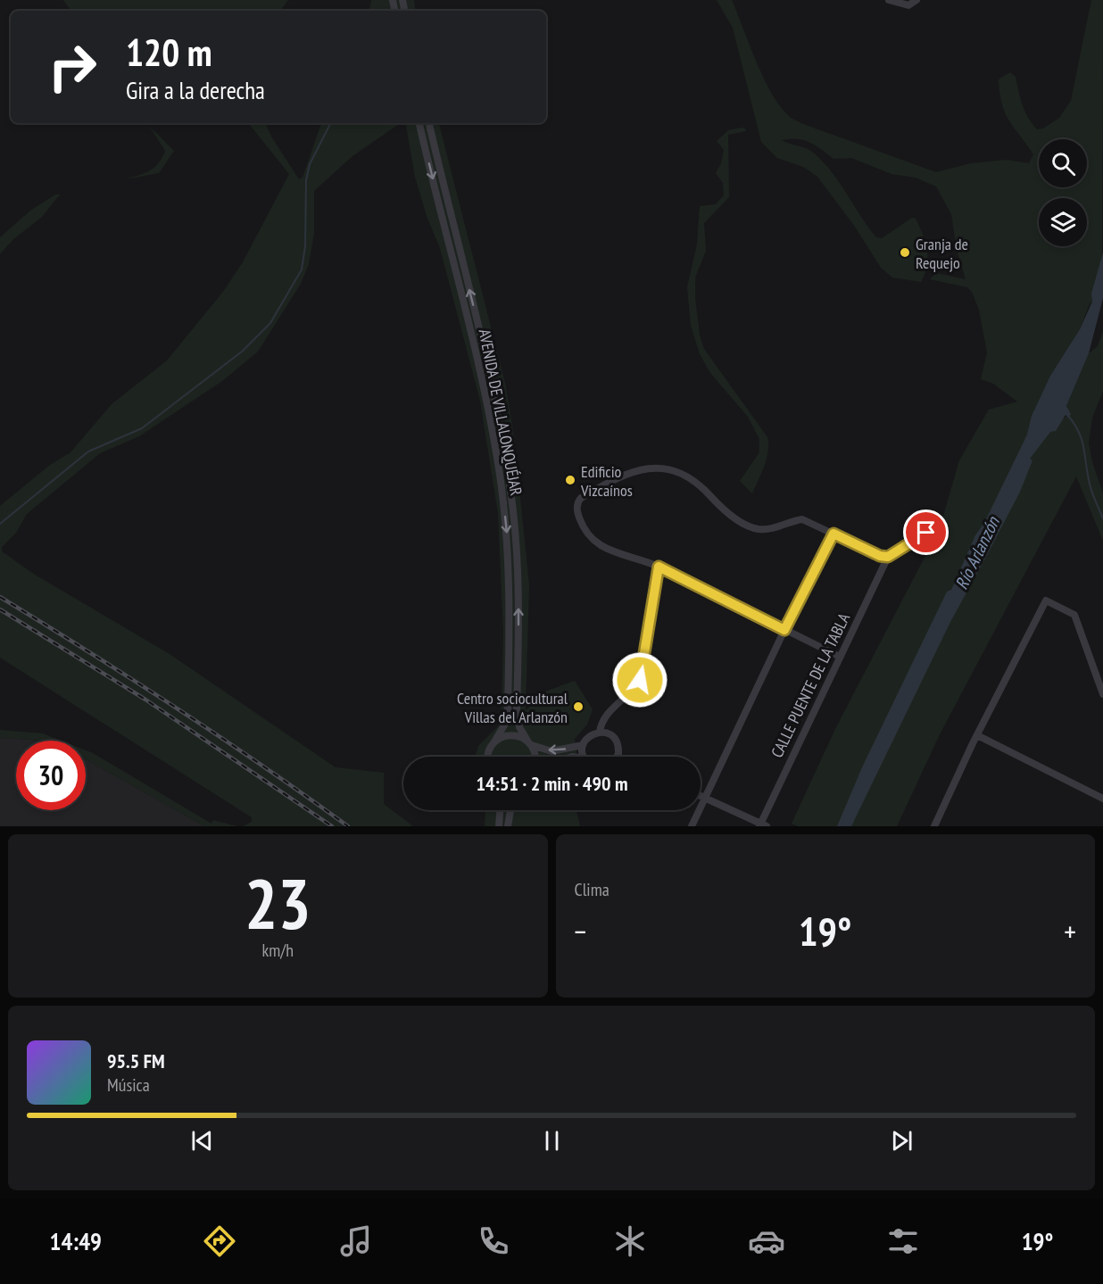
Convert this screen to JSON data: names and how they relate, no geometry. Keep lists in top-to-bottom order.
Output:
{
  "streets": {
    "street": ["AVENIDA DE VILLALONQUÉJAR", "CALLE PUENTE DE LA TABLA"]
  },
  "water": ["Río Arlanzón"],
  "places": ["Granja de Requejo", "Edificio Vizcaínos", "Centro sociocultural Villas del Arlanzón"],
  "page": {
    "turn": ["120 m", "Gira a la derecha"],
    "limit": "30",
    "trip": "14:51 · 2 min · 490 m",
    "tile": [
      ["23", "km/h"],
      "Clima"
    ],
    "heat": ["−", "19°", "+"],
    "song": ["95.5 FM", "Música"],
    "tabs": ["14:49", "19°"]
  }
}
